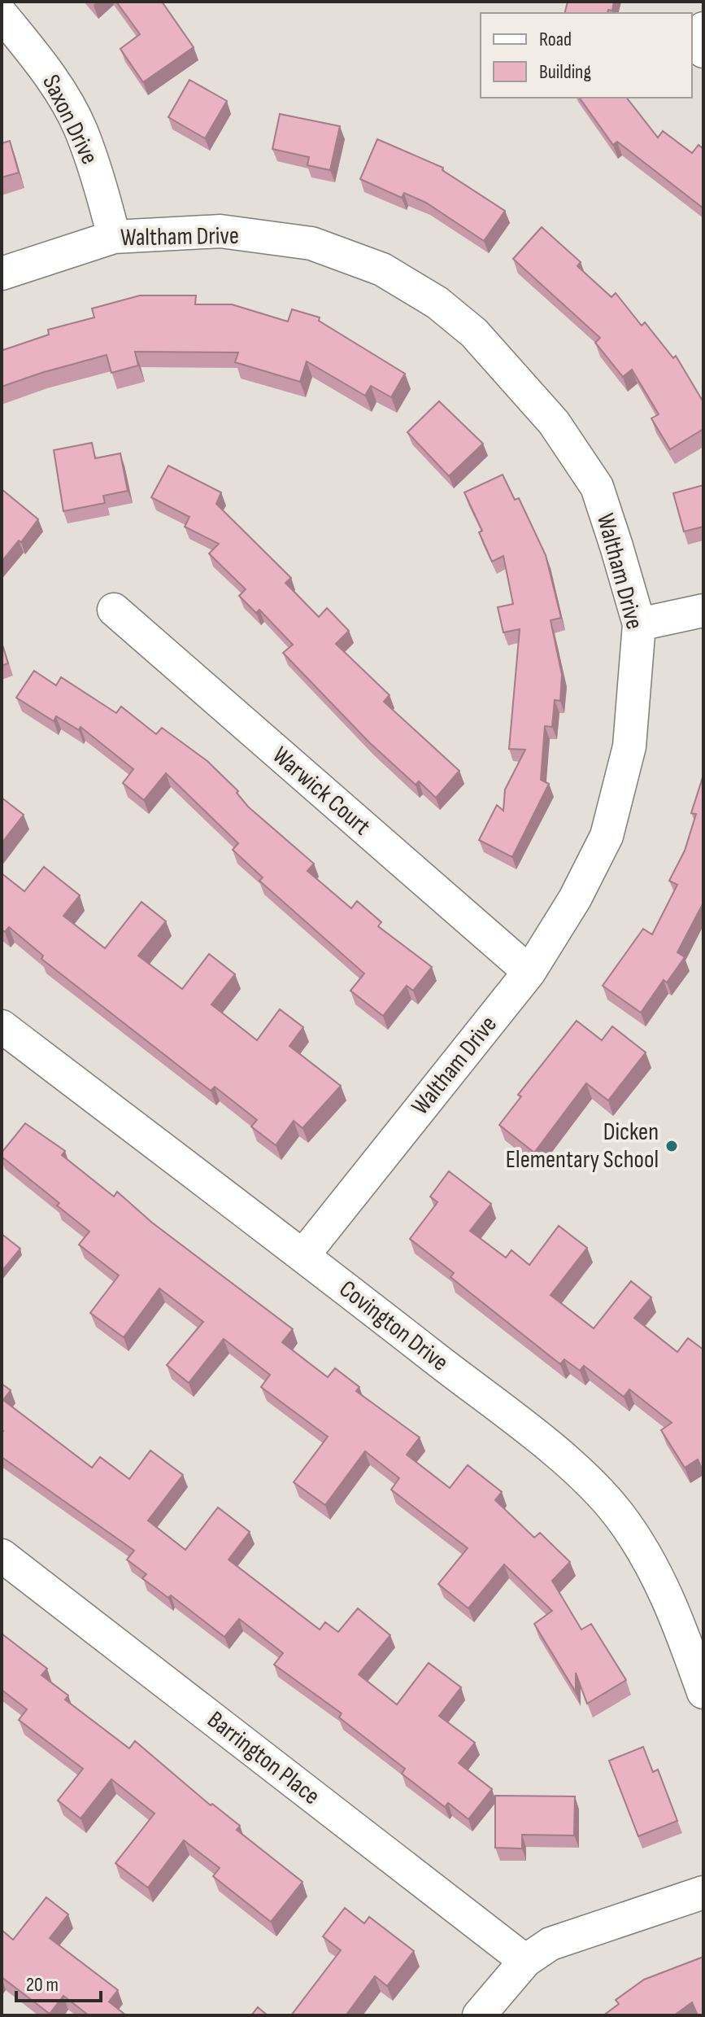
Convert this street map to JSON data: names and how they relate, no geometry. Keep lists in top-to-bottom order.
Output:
{
  "streets": {
    "street": [
      "Saxon Drive",
      "Waltham Drive",
      "Warwick Court",
      "Covington Drive",
      "Barrington Place"
    ]
  },
  "crossings": [
    ["Saxon Drive", "Waltham Drive"],
    ["Waltham Drive", "Warwick Court"],
    ["Waltham Drive", "Covington Drive"]
  ],
  "places": ["Dicken Elementary School"],
  "legend": ["Road", "Building"],
  "scale_bar": "20 m"
}
